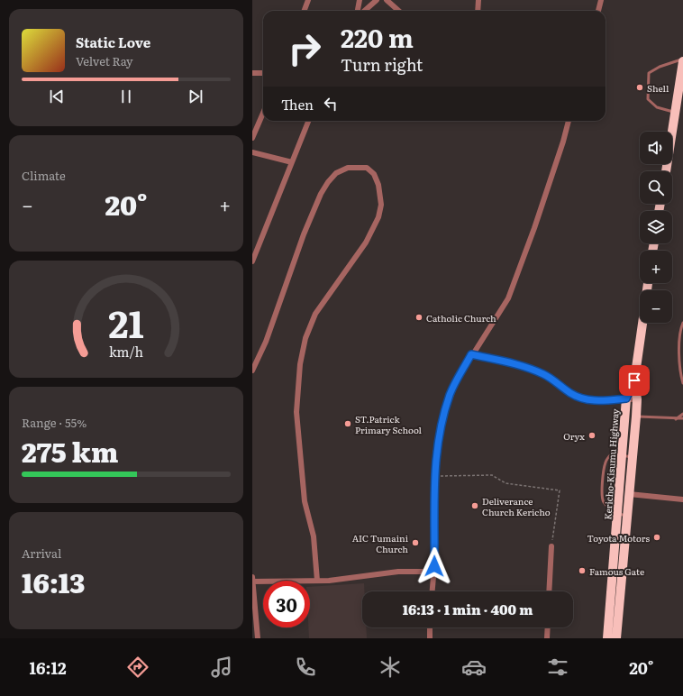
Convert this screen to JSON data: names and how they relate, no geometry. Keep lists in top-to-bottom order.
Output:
{
  "streets": {
    "highway": ["Kericho-Kisumu Highway"]
  },
  "places": [
    "Shell",
    "Catholic Church",
    "ST.Patrick Primary School",
    "Oryx",
    "Deliverance Church Kericho",
    "Toyota Motors",
    "AIC Tumaini Church",
    "Famous Gate"
  ],
  "page": {
    "turn": ["220 m", "Turn right"],
    "song": ["Static Love", "Velvet Ray"],
    "then": "Then",
    "map_buttons": ["+", "−"],
    "tile": [
      "Climate",
      ["Range · 55%", "275 km"],
      ["Arrival", "16:13"]
    ],
    "heat": ["−", "20°", "+"],
    "limit": "30",
    "trip": "16:13 · 1 min · 400 m",
    "tabs": ["16:12", "20°"],
    "gauge": ["21", "km/h"]
  }
}
